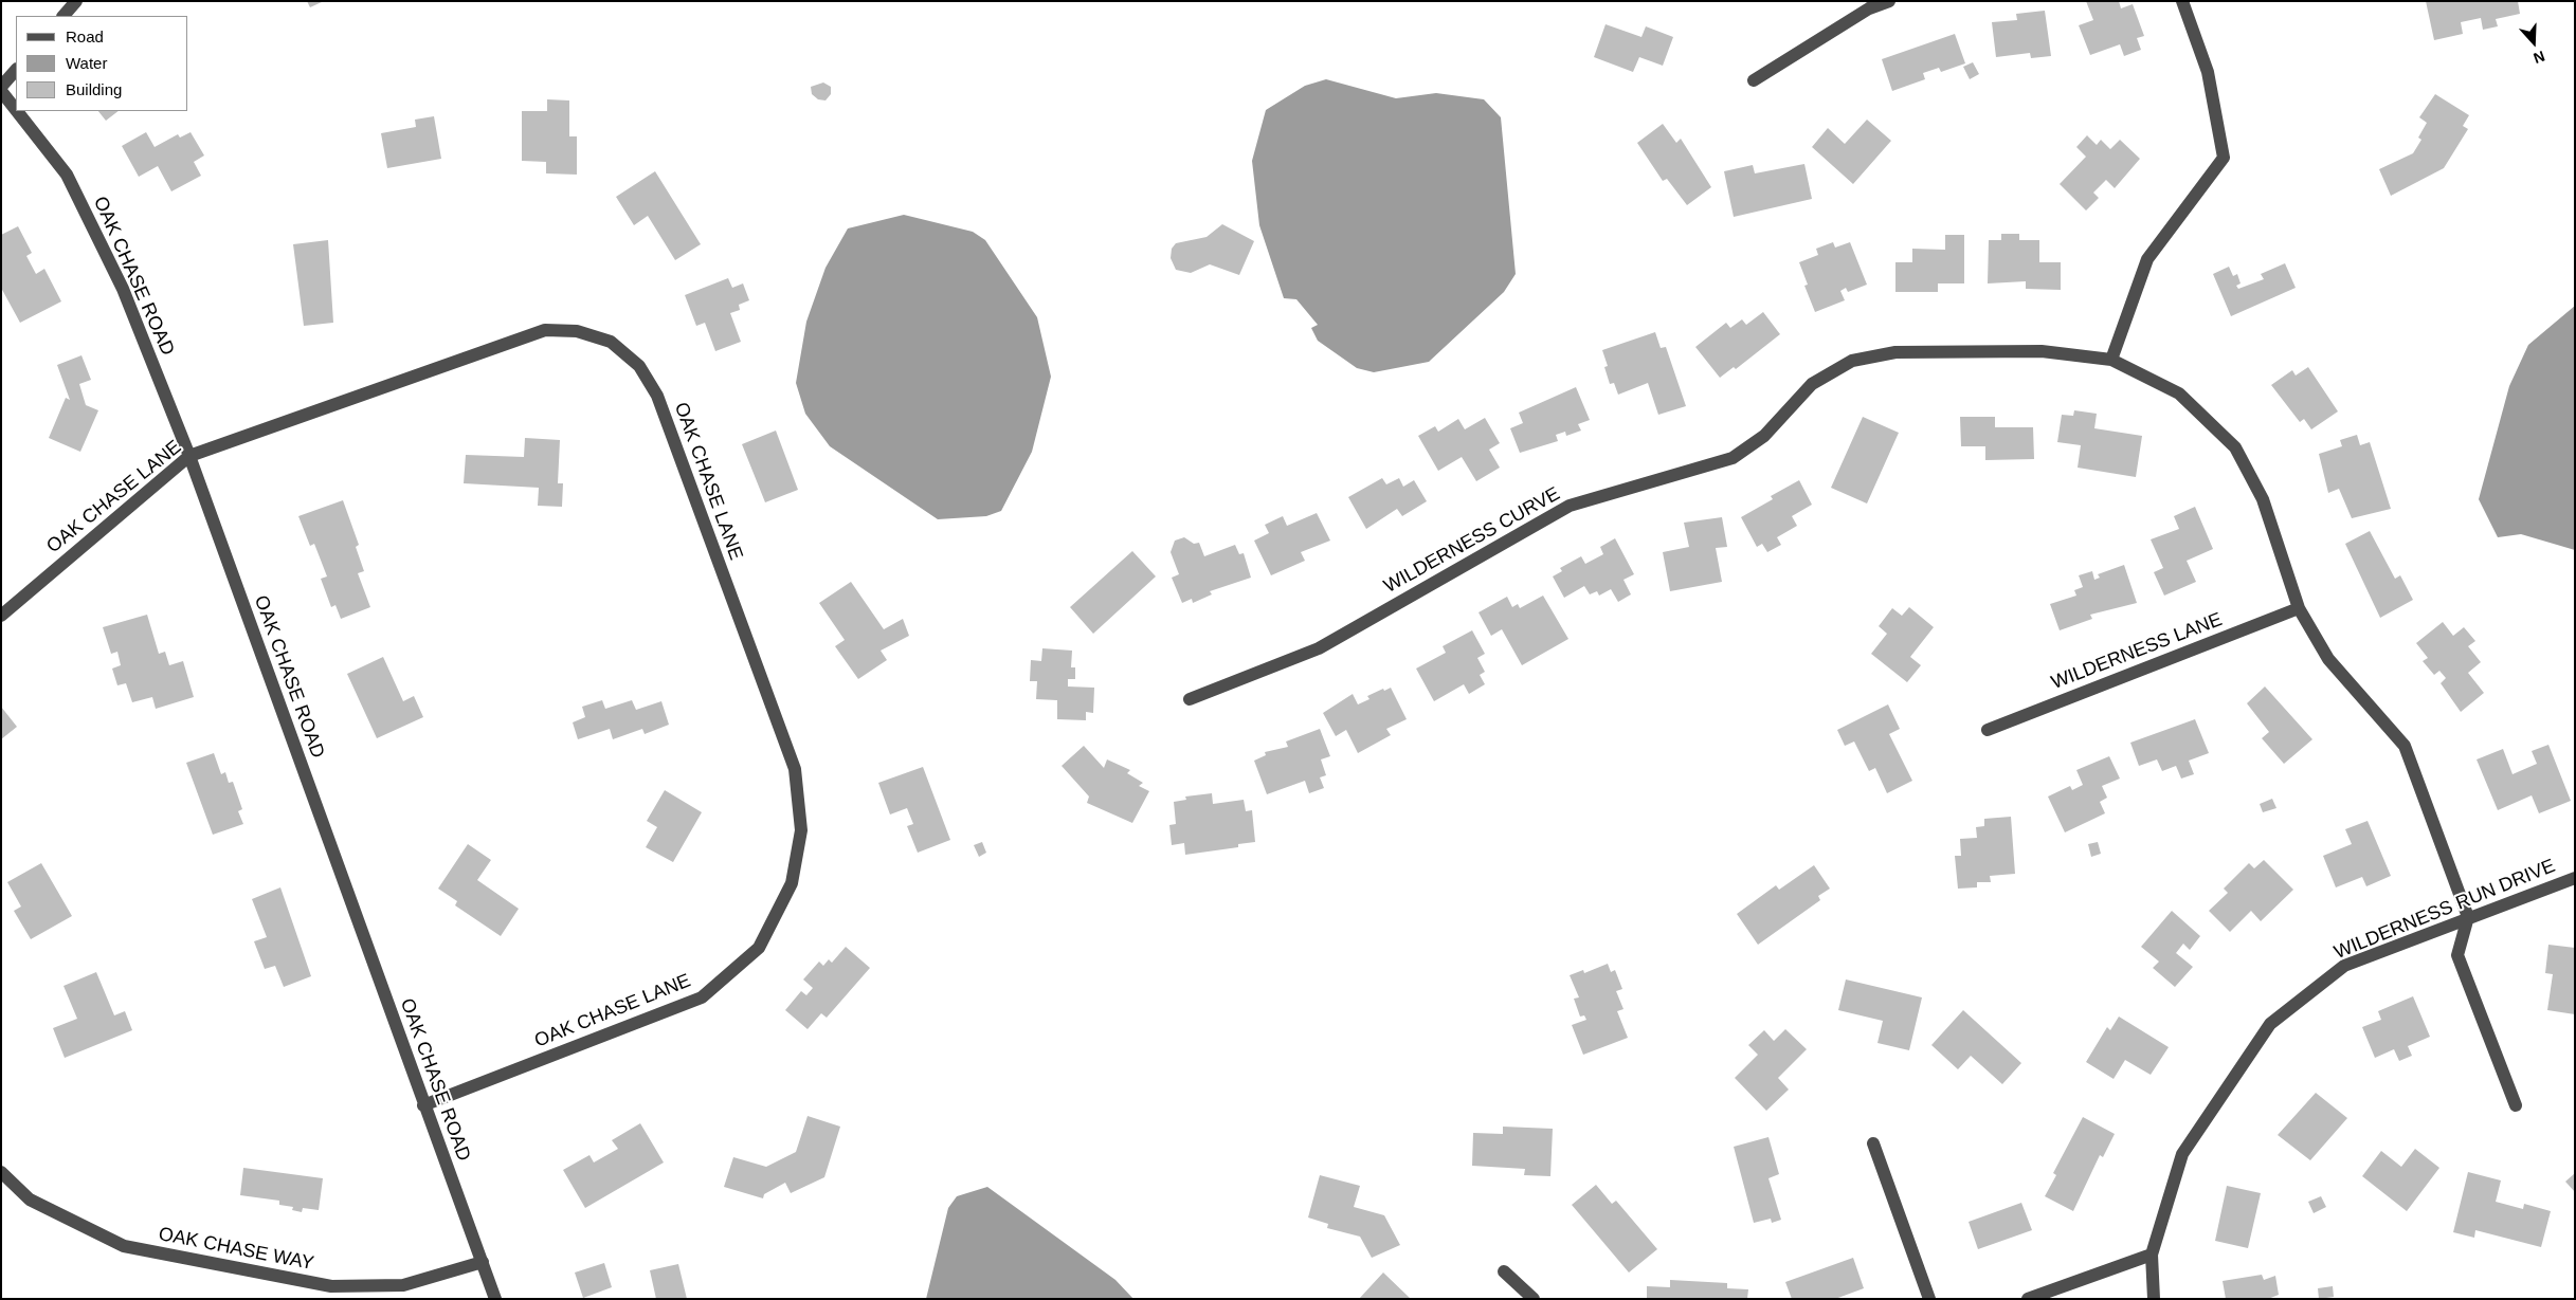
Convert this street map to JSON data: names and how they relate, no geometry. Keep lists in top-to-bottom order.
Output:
{
  "streets": {
    "street": [
      "OAK CHASE ROAD",
      "OAK CHASE LANE",
      "WILDERNESS CURVE",
      "WILDERNESS LANE",
      "WILDERNESS RUN DRIVE",
      "OAK CHASE WAY"
    ]
  },
  "crossings": [
    ["OAK CHASE ROAD", "OAK CHASE LANE"],
    ["OAK CHASE ROAD", "OAK CHASE WAY"],
    ["WILDERNESS CURVE", "WILDERNESS LANE"],
    ["WILDERNESS CURVE", "WILDERNESS RUN DRIVE"]
  ],
  "legend": ["Road", "Water", "Building"],
  "north": "bottom"
}
